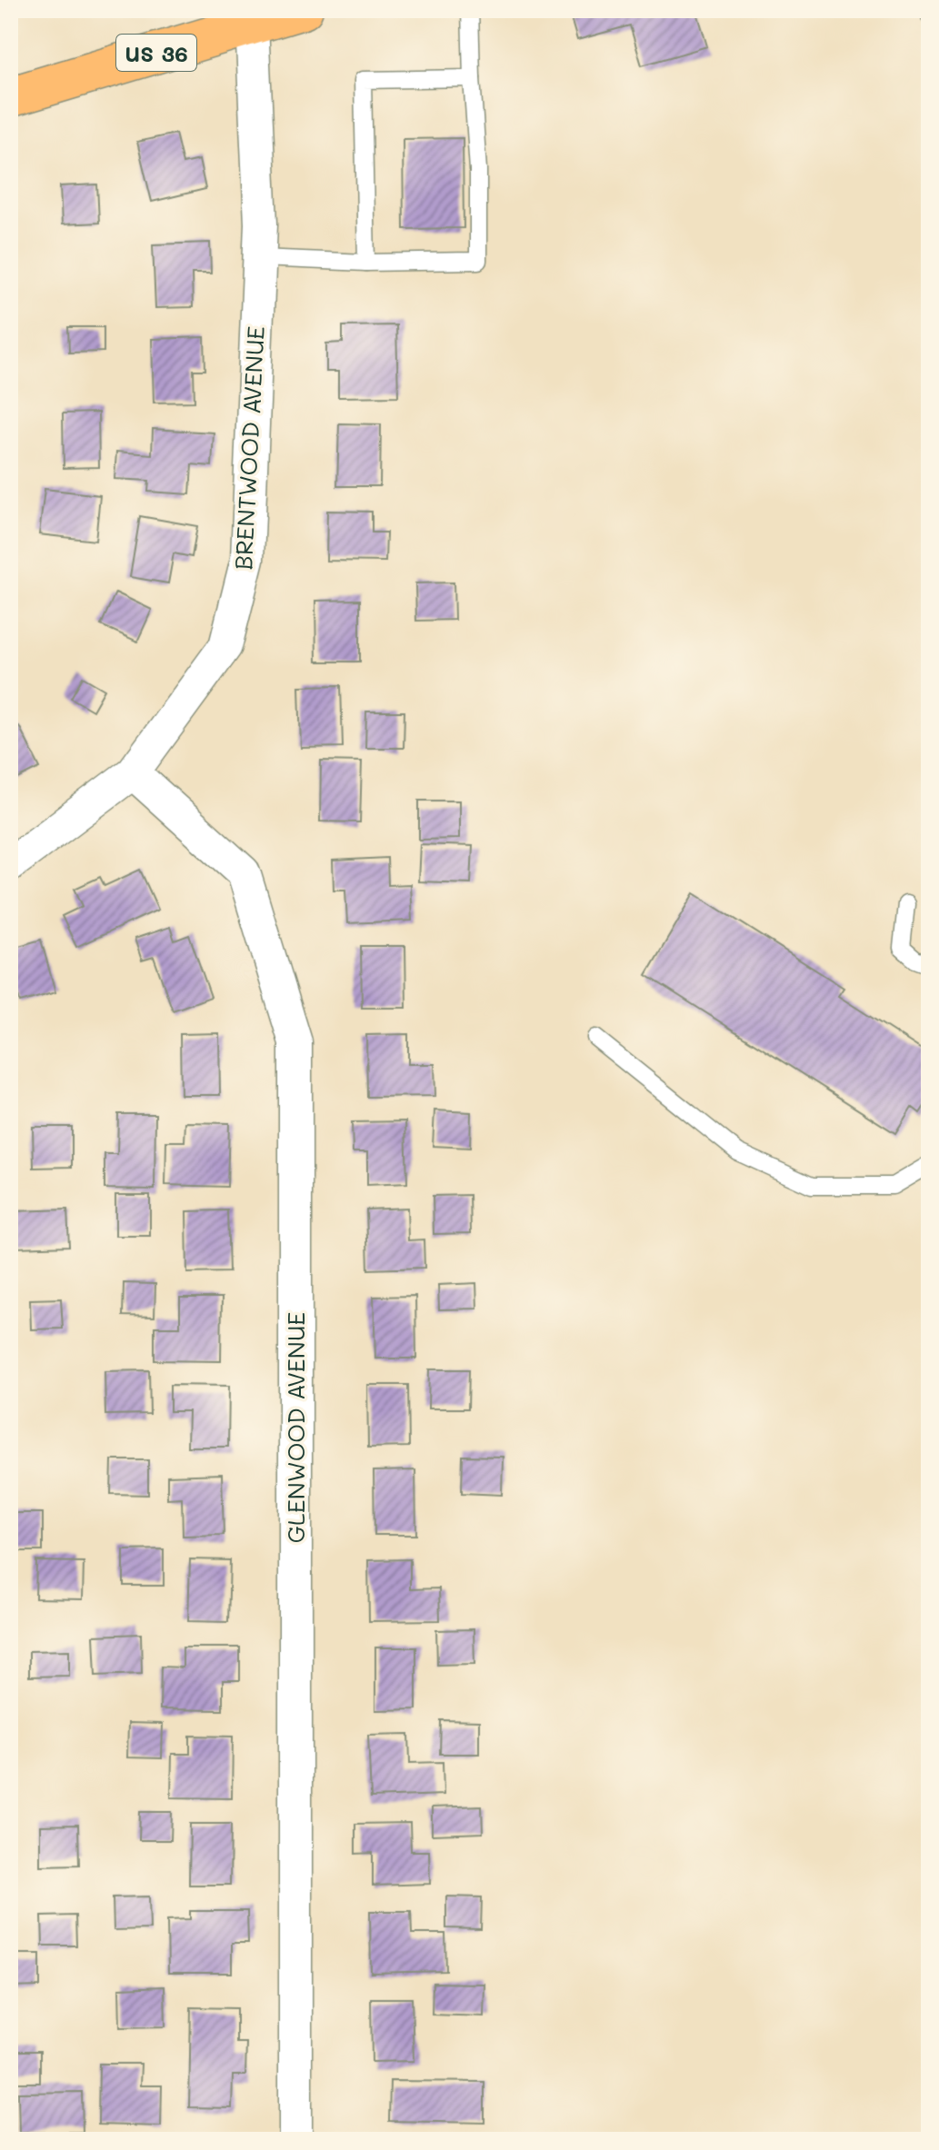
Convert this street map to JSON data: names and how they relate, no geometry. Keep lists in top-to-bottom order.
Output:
{
  "streets": {
    "main road": ["US 36"],
    "street": ["BRENTWOOD AVENUE", "GLENWOOD AVENUE"]
  },
  "crossings": [
    ["US 36", "BRENTWOOD AVENUE"],
    ["BRENTWOOD AVENUE", "GLENWOOD AVENUE"]
  ]
}
